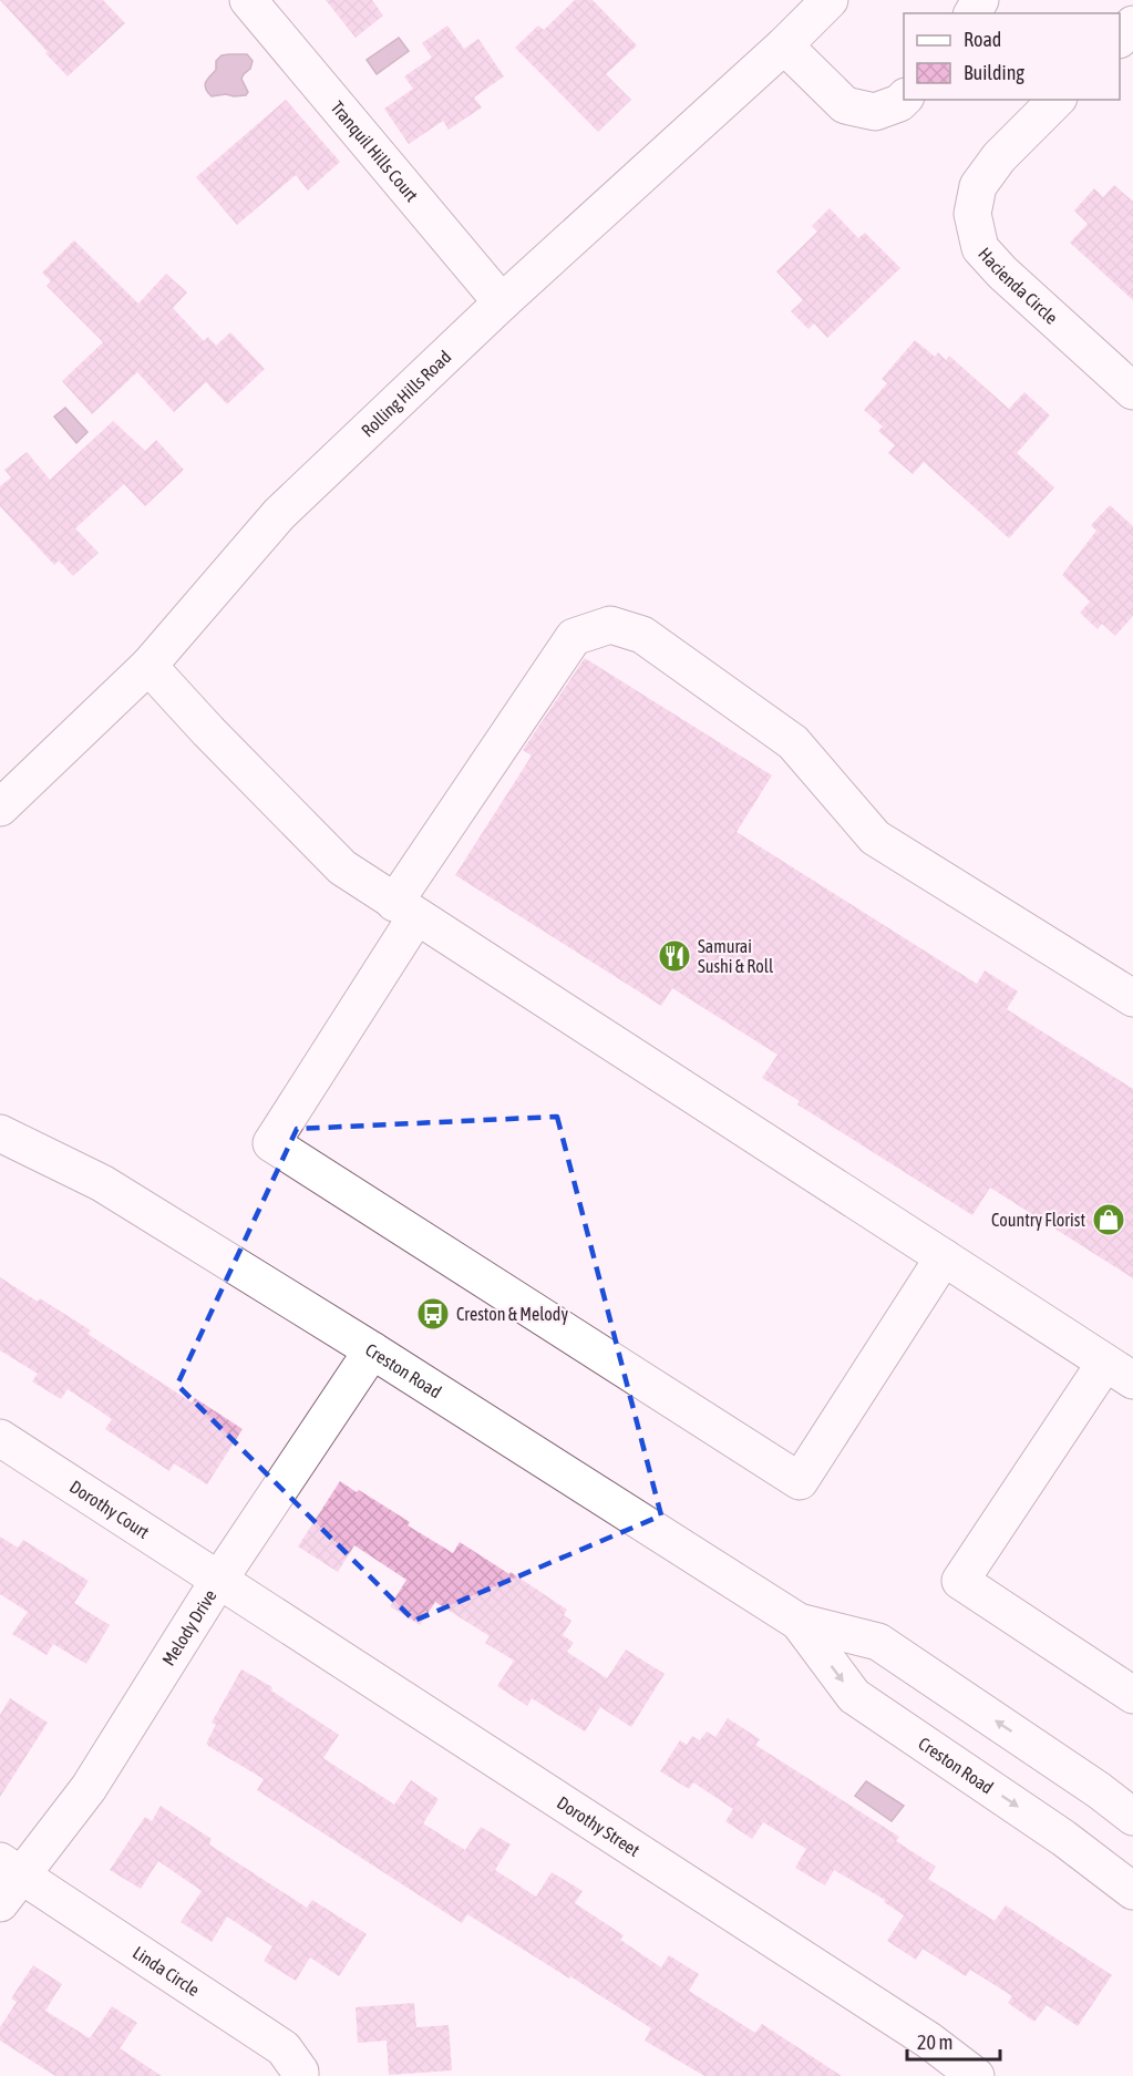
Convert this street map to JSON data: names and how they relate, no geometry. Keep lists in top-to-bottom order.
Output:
{
  "streets": {
    "street": [
      "Tranquil Hills Court",
      "Hacienda Circle",
      "Rolling Hills Road",
      "Creston Road",
      "Dorothy Court",
      "Melody Drive",
      "Dorothy Street",
      "Linda Circle"
    ]
  },
  "crossings": [
    ["Tranquil Hills Court", "Rolling Hills Road"],
    ["Creston Road", "Melody Drive"],
    ["Dorothy Court", "Melody Drive"],
    ["Dorothy Court", "Dorothy Street"],
    ["Melody Drive", "Dorothy Street"],
    ["Melody Drive", "Linda Circle"]
  ],
  "places": {
    "restaurant": ["Samurai Sushi & Roll"],
    "shop": ["Country Florist"],
    "bus stop": ["Creston & Melody"]
  },
  "legend": ["Road", "Building"],
  "scale_bar": "20 m"
}
